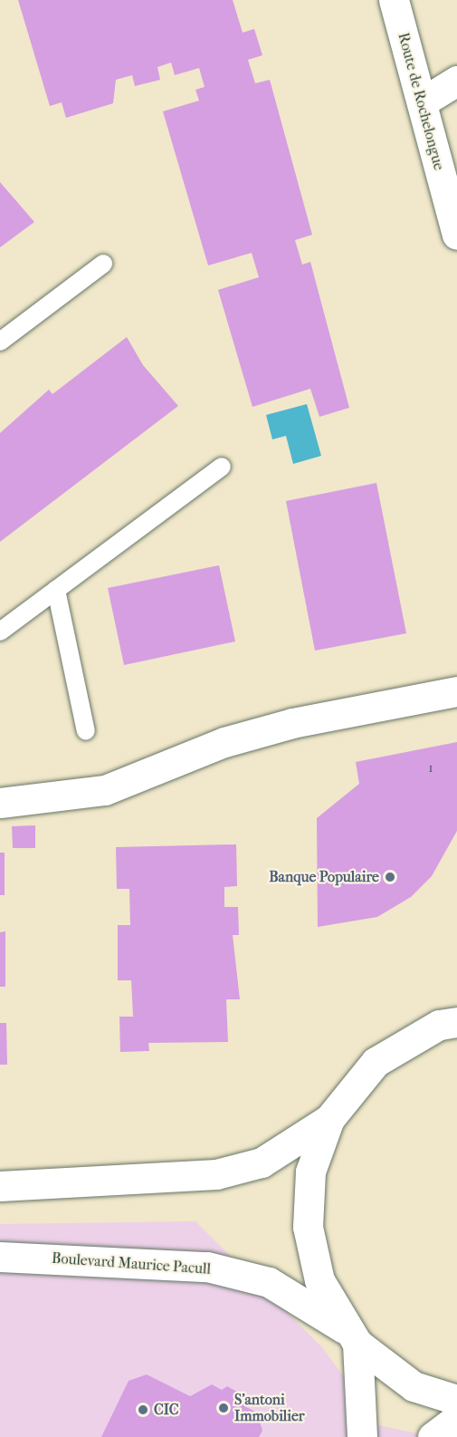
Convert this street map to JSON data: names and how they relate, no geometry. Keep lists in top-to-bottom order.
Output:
{
  "streets": {
    "street": ["Route de Rochelongue", "Boulevard Maurice Pacull"]
  },
  "places": ["Banque Populaire", "S'antoni Immobilier", "CIC"],
  "house_numbers": ["1"]
}
